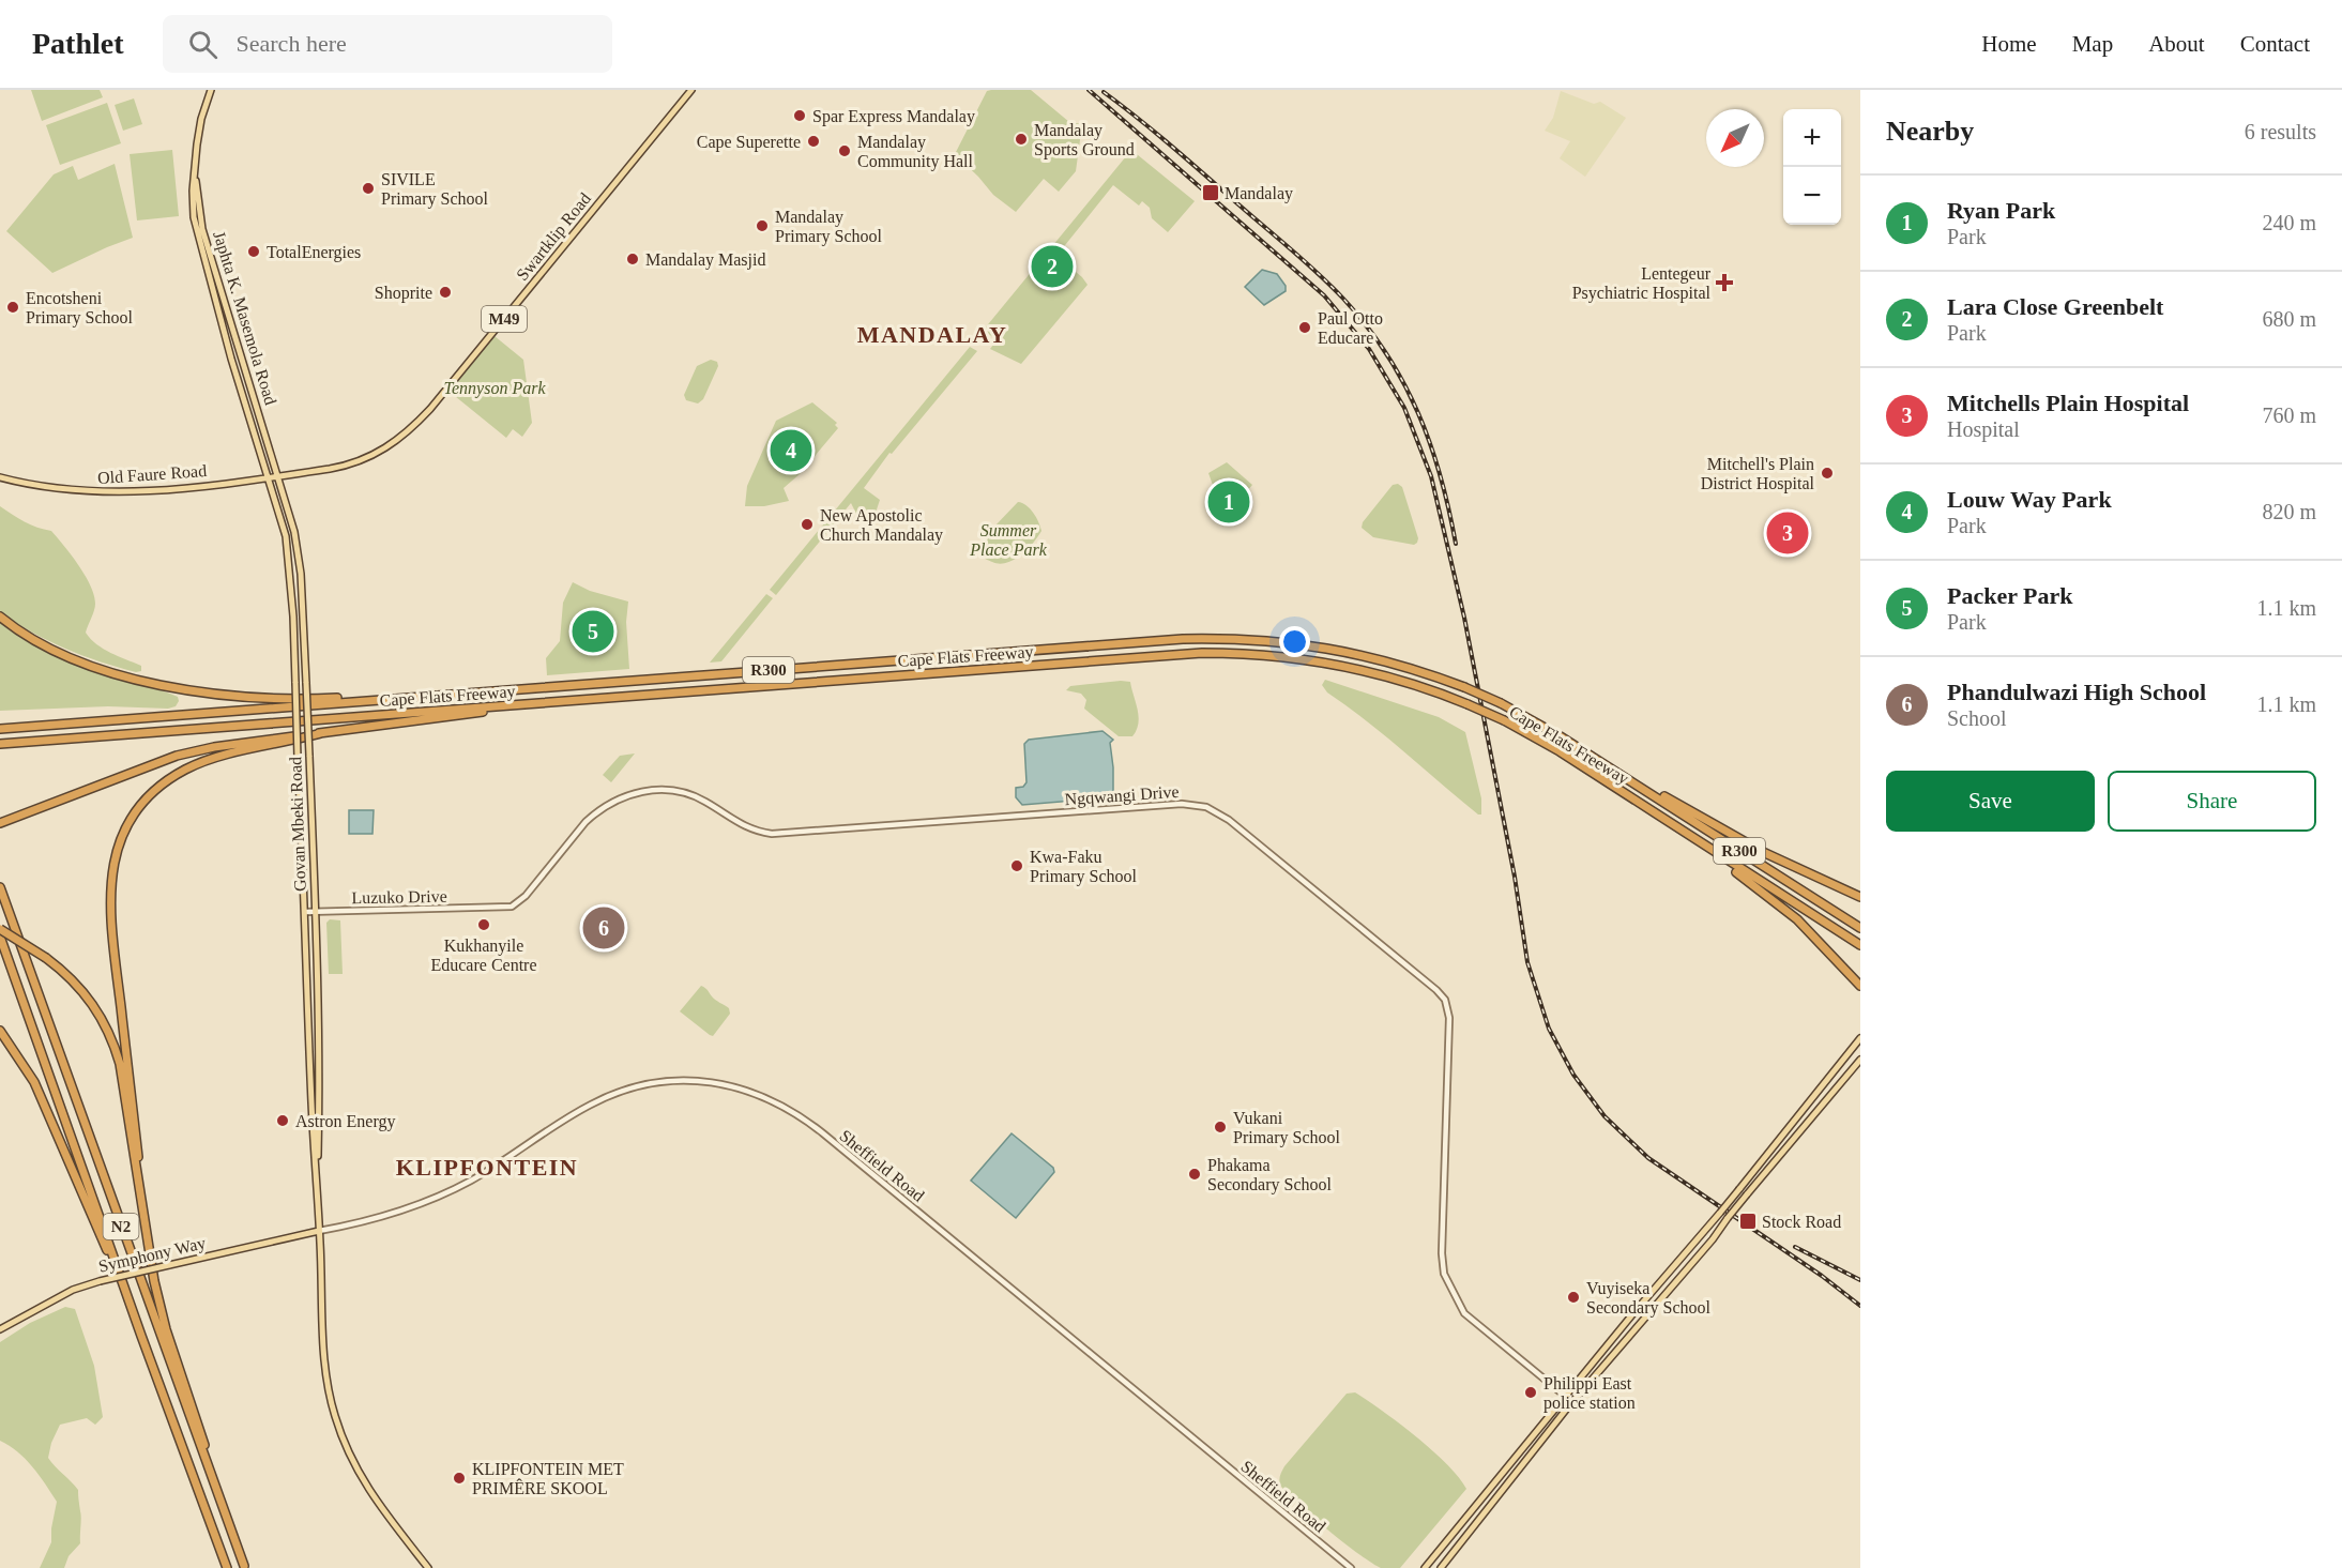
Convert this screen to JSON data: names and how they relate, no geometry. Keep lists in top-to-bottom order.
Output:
{
  "streets": {
    "highway": ["Cape Flats Freeway", "R300", "N2"],
    "main road": [
      "Swartklip Road",
      "Japhta K. Masemola Road",
      "M49",
      "Old Faure Road",
      "Govan Mbeki Road",
      "Symphony Way"
    ],
    "street": ["Ngqwangi Drive", "Luzuko Drive", "Sheffield Road"]
  },
  "crossings": [
    ["Swartklip Road", "Japhta K. Masemola Road"],
    ["Swartklip Road", "Old Faure Road"],
    ["Swartklip Road", "Govan Mbeki Road"],
    ["Japhta K. Masemola Road", "Old Faure Road"],
    ["Japhta K. Masemola Road", "Govan Mbeki Road"],
    ["Old Faure Road", "Govan Mbeki Road"],
    ["Ngqwangi Drive", "Luzuko Drive"],
    ["Govan Mbeki Road", "Luzuko Drive"],
    ["Govan Mbeki Road", "Sheffield Road"],
    ["Govan Mbeki Road", "Symphony Way"],
    ["Sheffield Road", "Symphony Way"]
  ],
  "districts": ["MANDALAY", "KLIPFONTEIN"],
  "parks": ["Tennyson Park", "Summer Place Park"],
  "places": {
    "other": [
      "Spar Express Mandalay",
      "Mandalay Sports Ground",
      "Cape Superette",
      "Mandalay Community Hall",
      "SIVILE Primary School",
      "Mandalay Primary School",
      "TotalEnergies",
      "Mandalay Masjid",
      "Shoprite",
      "Encotsheni Primary School",
      "Paul Otto Educare",
      "Mitchell's Plain District Hospital",
      "New Apostolic Church Mandalay",
      "Kwa-Faku Primary School",
      "Kukhanyile Educare Centre",
      "Astron Energy",
      "Vukani Primary School",
      "Phakama Secondary School",
      "Vuyiseka Secondary School",
      "Philippi East police station",
      "KLIPFONTEIN MET PRIMÊRE SKOOL"
    ],
    "transit": ["Mandalay", "Stock Road"],
    "health": ["Lentegeur Psychiatric Hospital"]
  },
  "north": "bottom left",
  "page": {
    "header": "Pathlet",
    "search": "Search here",
    "nav": [
      "Home",
      "Map",
      "About",
      "Contact"
    ],
    "heading": ["Nearby", "6 results"],
    "map_buttons": ["+", "−"],
    "list": [
      {
        "mark": "1",
        "name": "Ryan Park",
        "note": "Park",
        "value": "240 m"
      },
      {
        "mark": "2",
        "name": "Lara Close Greenbelt",
        "note": "Park",
        "value": "680 m"
      },
      {
        "mark": "3",
        "name": "Mitchells Plain Hospital",
        "note": "Hospital",
        "value": "760 m"
      },
      {
        "mark": "4",
        "name": "Louw Way Park",
        "note": "Park",
        "value": "820 m"
      },
      {
        "mark": "5",
        "name": "Packer Park",
        "note": "Park",
        "value": "1.1 km"
      },
      {
        "mark": "6",
        "name": "Phandulwazi High School",
        "note": "School",
        "value": "1.1 km"
      }
    ],
    "pins": [
      "2",
      "4",
      "1",
      "3",
      "5",
      "6"
    ],
    "buttons": ["Save", "Share"]
  }
}
